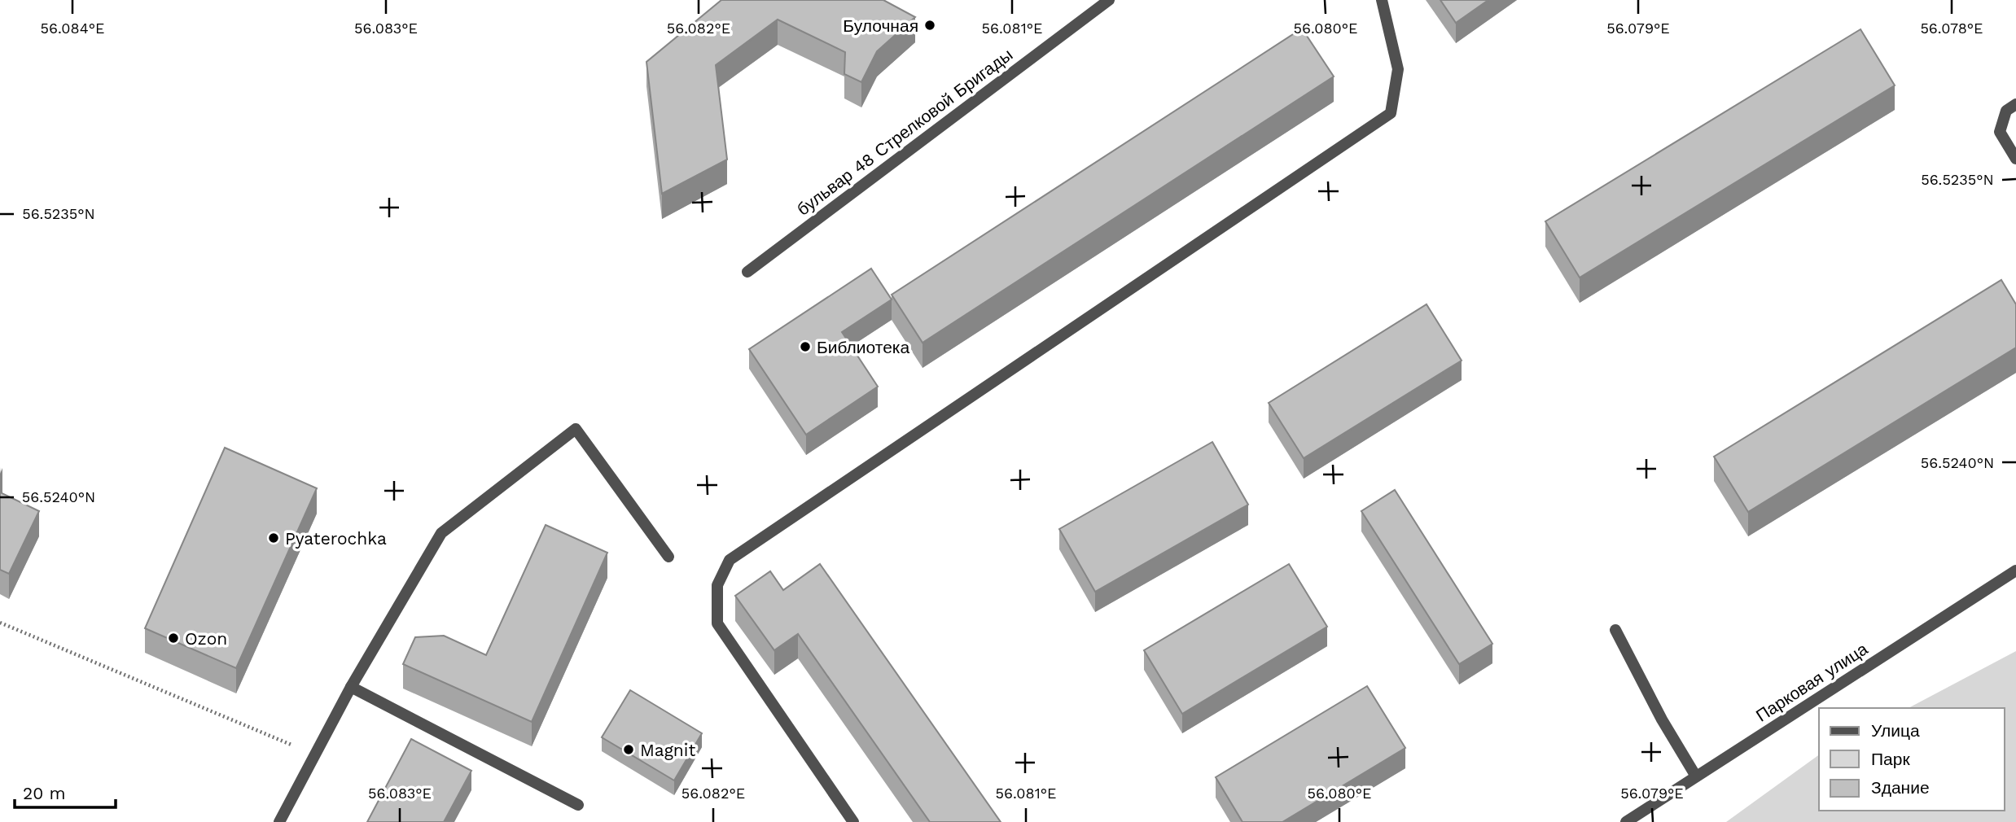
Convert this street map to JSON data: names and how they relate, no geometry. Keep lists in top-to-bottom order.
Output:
{
  "streets": {
    "street": ["бульвар 48 Стрелковой Бригады", "Парковая улица"]
  },
  "places": [
    "Булочная",
    "Библиотека",
    "Pyaterochka",
    "Ozon",
    "Magnit"
  ],
  "legend": ["Улица", "Парк", "Здание"],
  "scale_bar": "20 m",
  "coordinates": [
    "56.084°E",
    "56.083°E",
    "56.082°E",
    "56.081°E",
    "56.080°E",
    "56.079°E",
    "56.078°E",
    "56.5235°N",
    "56.5240°N"
  ]
}
